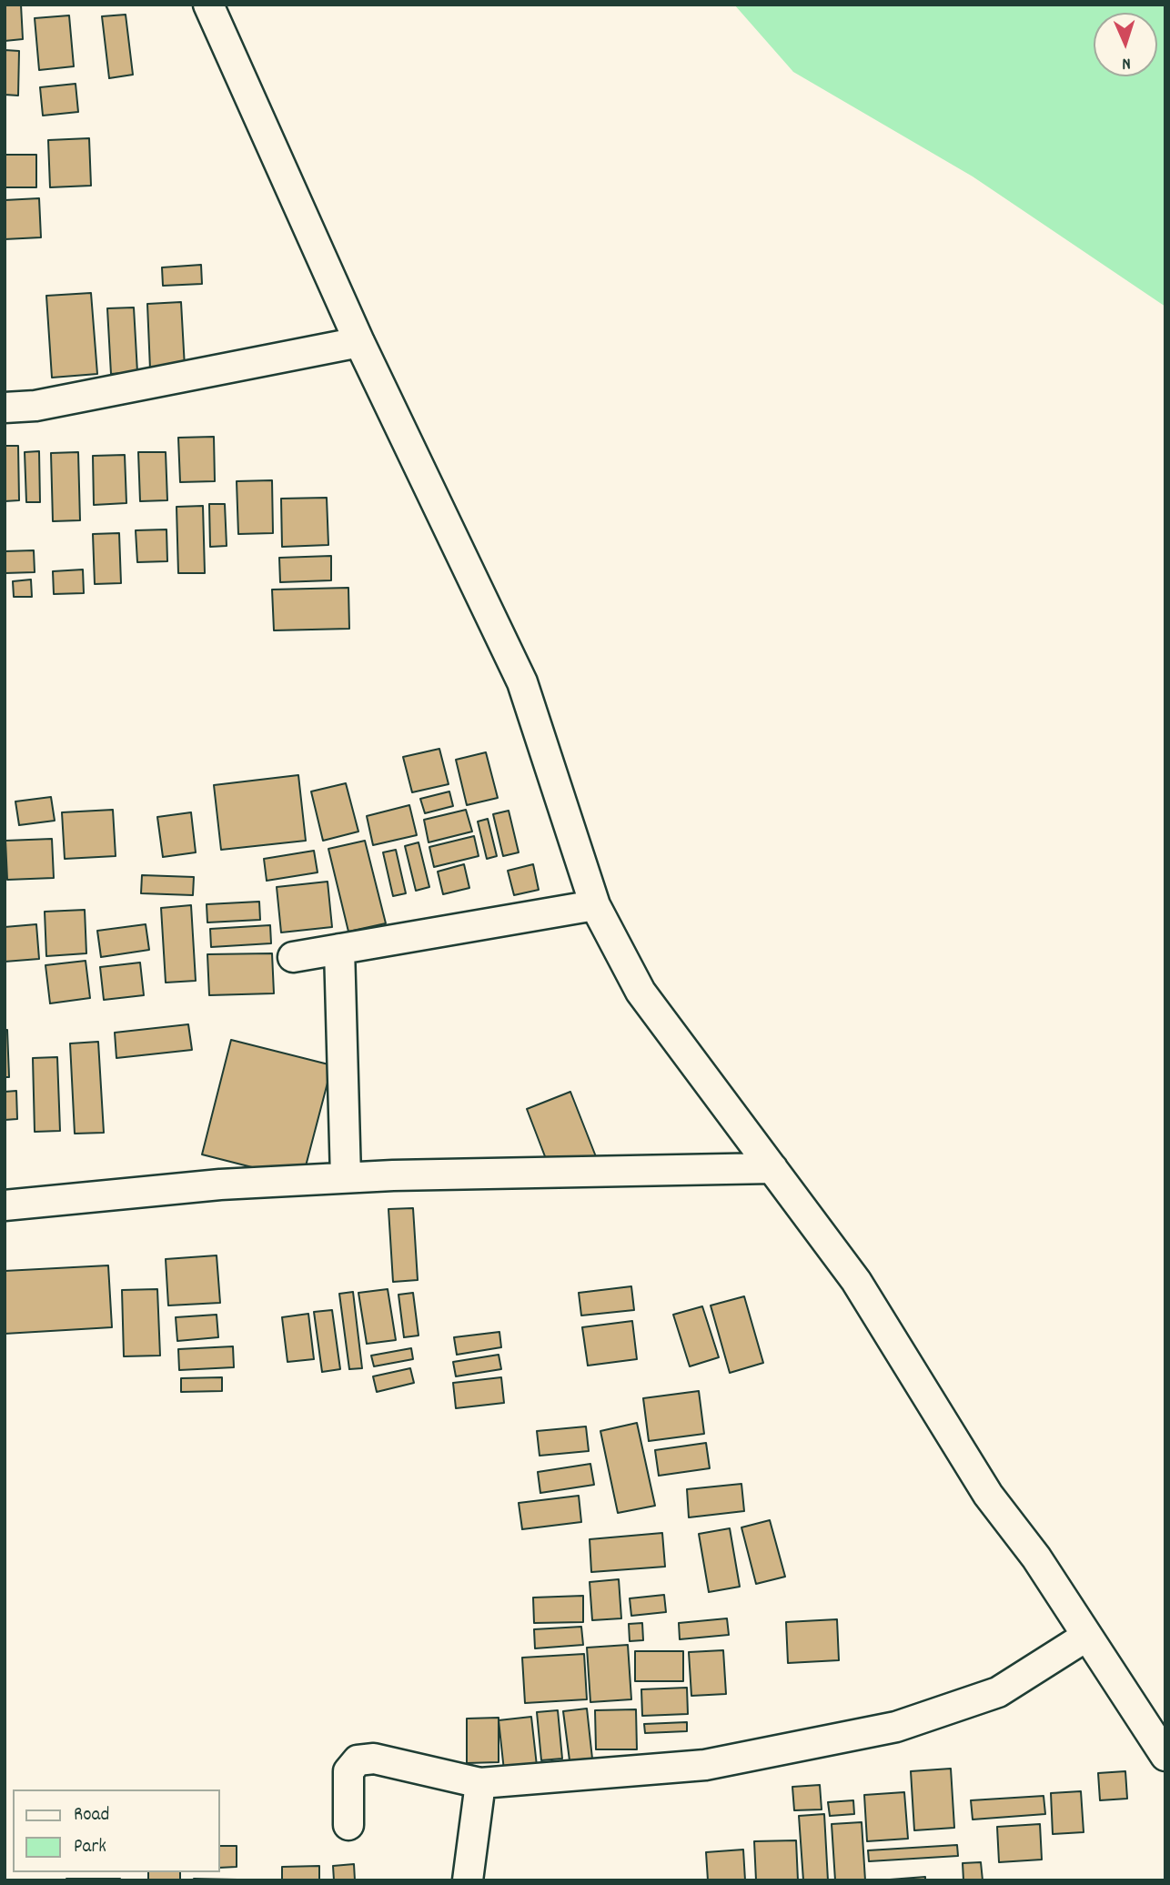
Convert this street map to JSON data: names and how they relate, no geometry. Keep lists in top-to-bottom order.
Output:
{
  "legend": ["Road", "Park"],
  "north": "bottom"
}
